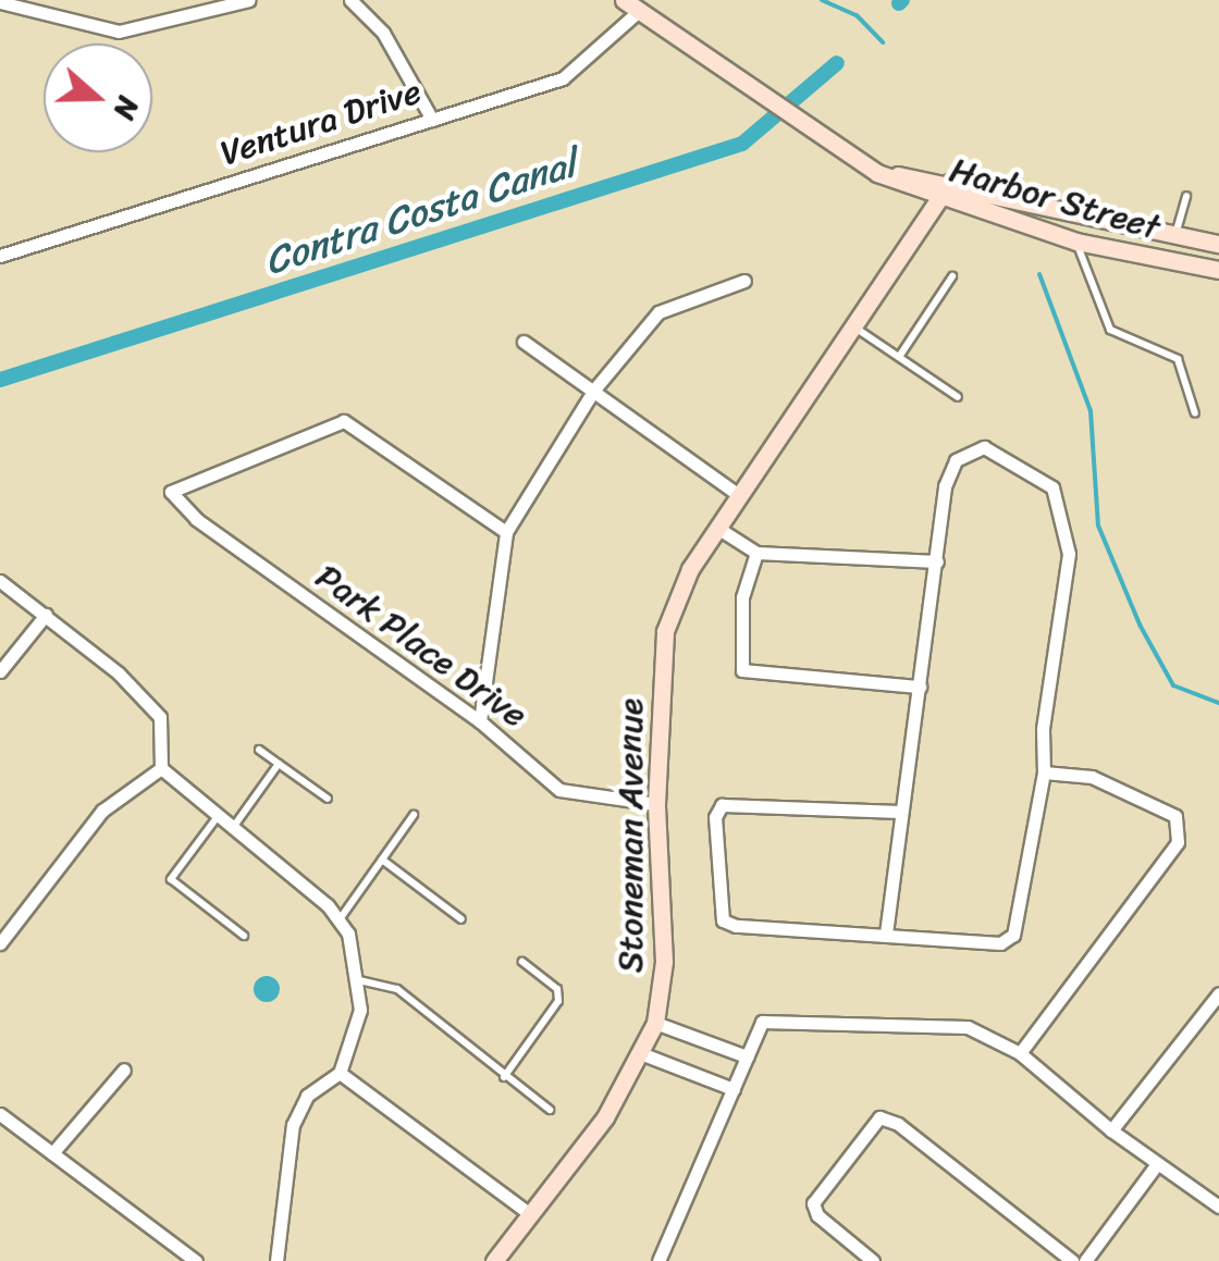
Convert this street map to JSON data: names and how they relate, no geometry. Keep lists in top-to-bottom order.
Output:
{
  "streets": {
    "street": [
      "Ventura Drive",
      "Harbor Street",
      "Park Place Drive",
      "Stoneman Avenue"
    ]
  },
  "crossings": [
    ["Ventura Drive", "Harbor Street"],
    ["Harbor Street", "Stoneman Avenue"],
    ["Park Place Drive", "Stoneman Avenue"]
  ],
  "water": ["Contra Costa Canal"],
  "north": "right"
}
